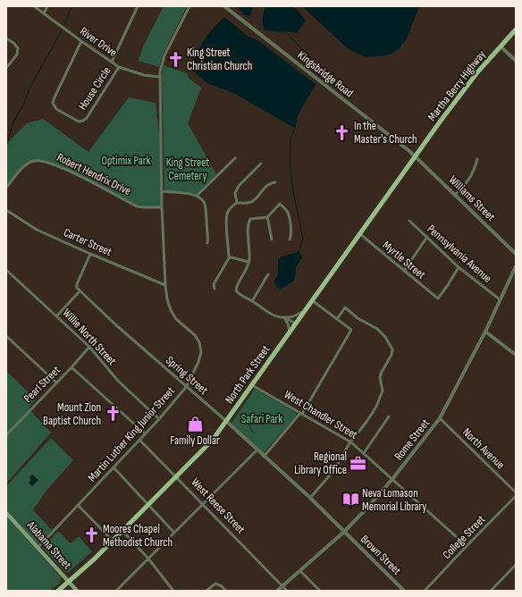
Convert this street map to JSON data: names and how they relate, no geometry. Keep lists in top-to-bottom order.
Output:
{
  "streets": {
    "main road": ["Martha Berry Highway", "North Park Street", "Alabama Street"],
    "street": [
      "River Drive",
      "Kingsbridge Road",
      "House Circle",
      "Robert Hendrix Drive",
      "Williams Street",
      "Carter Street",
      "Pennsylvania Avenue",
      "Myrtle Street",
      "Willie North Street",
      "Spring Street",
      "Pearl Street",
      "West Chandler Street",
      "Martin Luther King Junior Street",
      "Rome Street",
      "North Avenue",
      "West Reese Street",
      "College Street",
      "Brown Street"
    ]
  },
  "crossings": [
    ["River Drive", "House Circle"],
    ["River Drive", "Martin Luther King Junior Street"],
    ["Kingsbridge Road", "Martha Berry Highway"],
    ["Kingsbridge Road", "Williams Street"],
    ["Kingsbridge Road", "North Park Street"],
    ["Martha Berry Highway", "Williams Street"],
    ["Martha Berry Highway", "North Park Street"],
    ["Robert Hendrix Drive", "Martin Luther King Junior Street"],
    ["Williams Street", "North Park Street"],
    ["Carter Street", "Martin Luther King Junior Street"],
    ["Pennsylvania Avenue", "Myrtle Street"],
    ["Pennsylvania Avenue", "Rome Street"],
    ["Myrtle Street", "North Park Street"],
    ["Willie North Street", "Pearl Street"],
    ["Willie North Street", "Martin Luther King Junior Street"],
    ["North Park Street", "Spring Street"],
    ["North Park Street", "West Chandler Street"],
    ["North Park Street", "West Reese Street"],
    ["North Park Street", "Alabama Street"],
    ["Spring Street", "Martin Luther King Junior Street"],
    ["Spring Street", "Rome Street"],
    ["Spring Street", "Brown Street"],
    ["West Chandler Street", "Rome Street"],
    ["West Chandler Street", "College Street"],
    ["Martin Luther King Junior Street", "West Reese Street"],
    ["Martin Luther King Junior Street", "Alabama Street"],
    ["Rome Street", "North Avenue"],
    ["Rome Street", "West Reese Street"],
    ["Rome Street", "Brown Street"]
  ],
  "parks": ["Optimix Park", "King Street Cemetery", "Safari Park"],
  "places": {
    "church": [
      "King Street Christian Church",
      "In the Master's Church",
      "Mount Zion Baptist Church",
      "Moores Chapel Methodist Church"
    ],
    "shop": ["Family Dollar"],
    "office": ["Regional Library Office"],
    "library": ["Neva Lomason Memorial Library"]
  }
}
